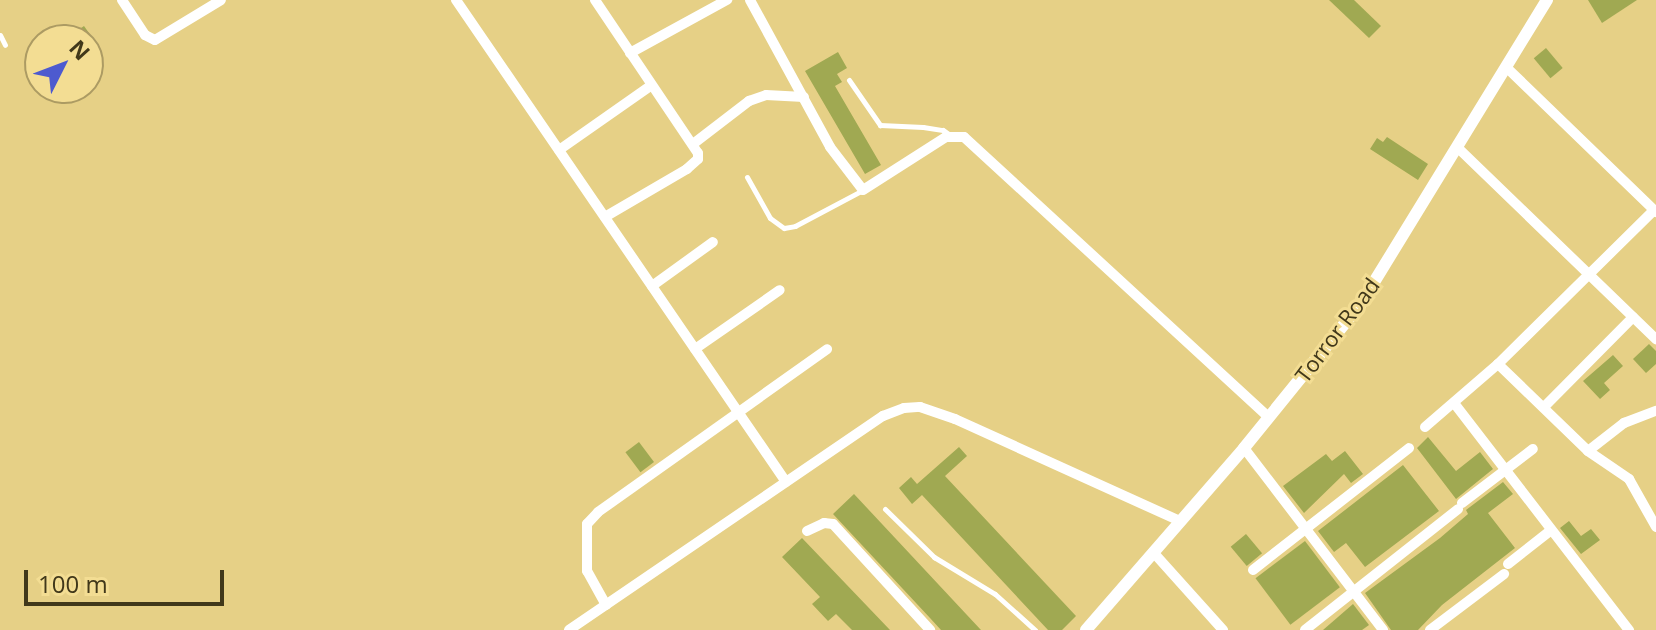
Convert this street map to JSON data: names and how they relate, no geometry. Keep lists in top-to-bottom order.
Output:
{
  "streets": {
    "street": ["Torror Road"]
  },
  "scale_bar": "100 m",
  "north": "top right"
}
